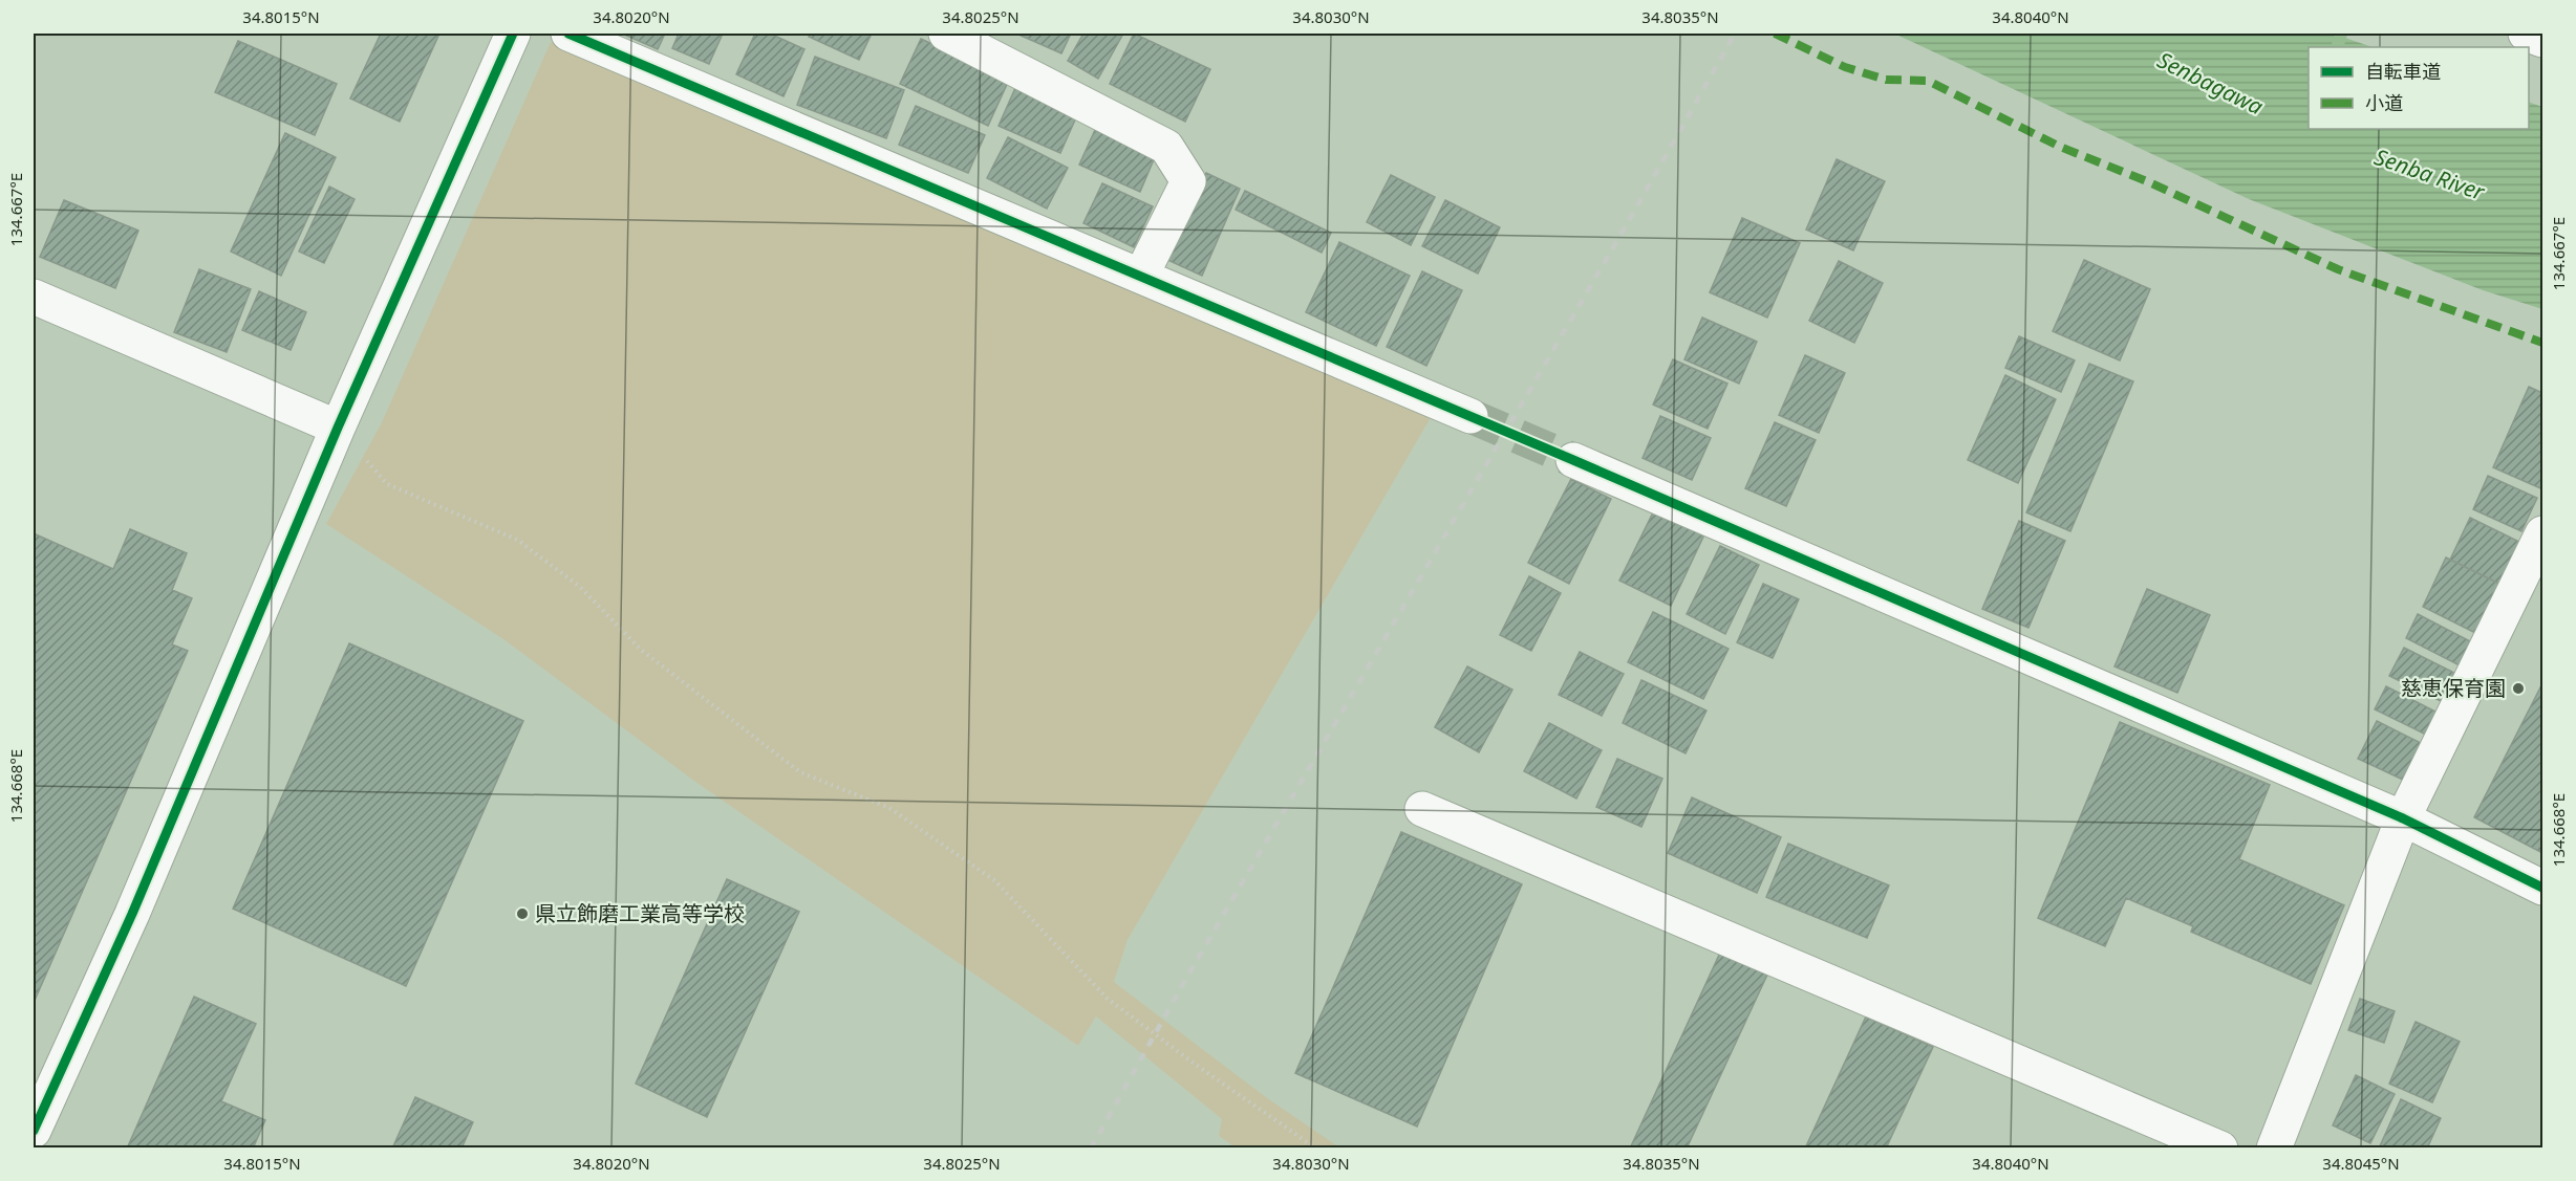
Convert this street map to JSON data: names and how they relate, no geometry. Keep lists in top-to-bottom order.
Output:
{
  "water": ["Senbagawa", "Senba River"],
  "places": ["慈恵保育園", "県立飾磨工業高等学校"],
  "legend": ["自転車道", "小道"],
  "coordinates": [
    "34.8015°N",
    "34.8020°N",
    "34.8025°N",
    "34.8030°N",
    "34.8035°N",
    "34.8040°N",
    "134.667°E",
    "134.668°E",
    "34.8045°N"
  ]
}
